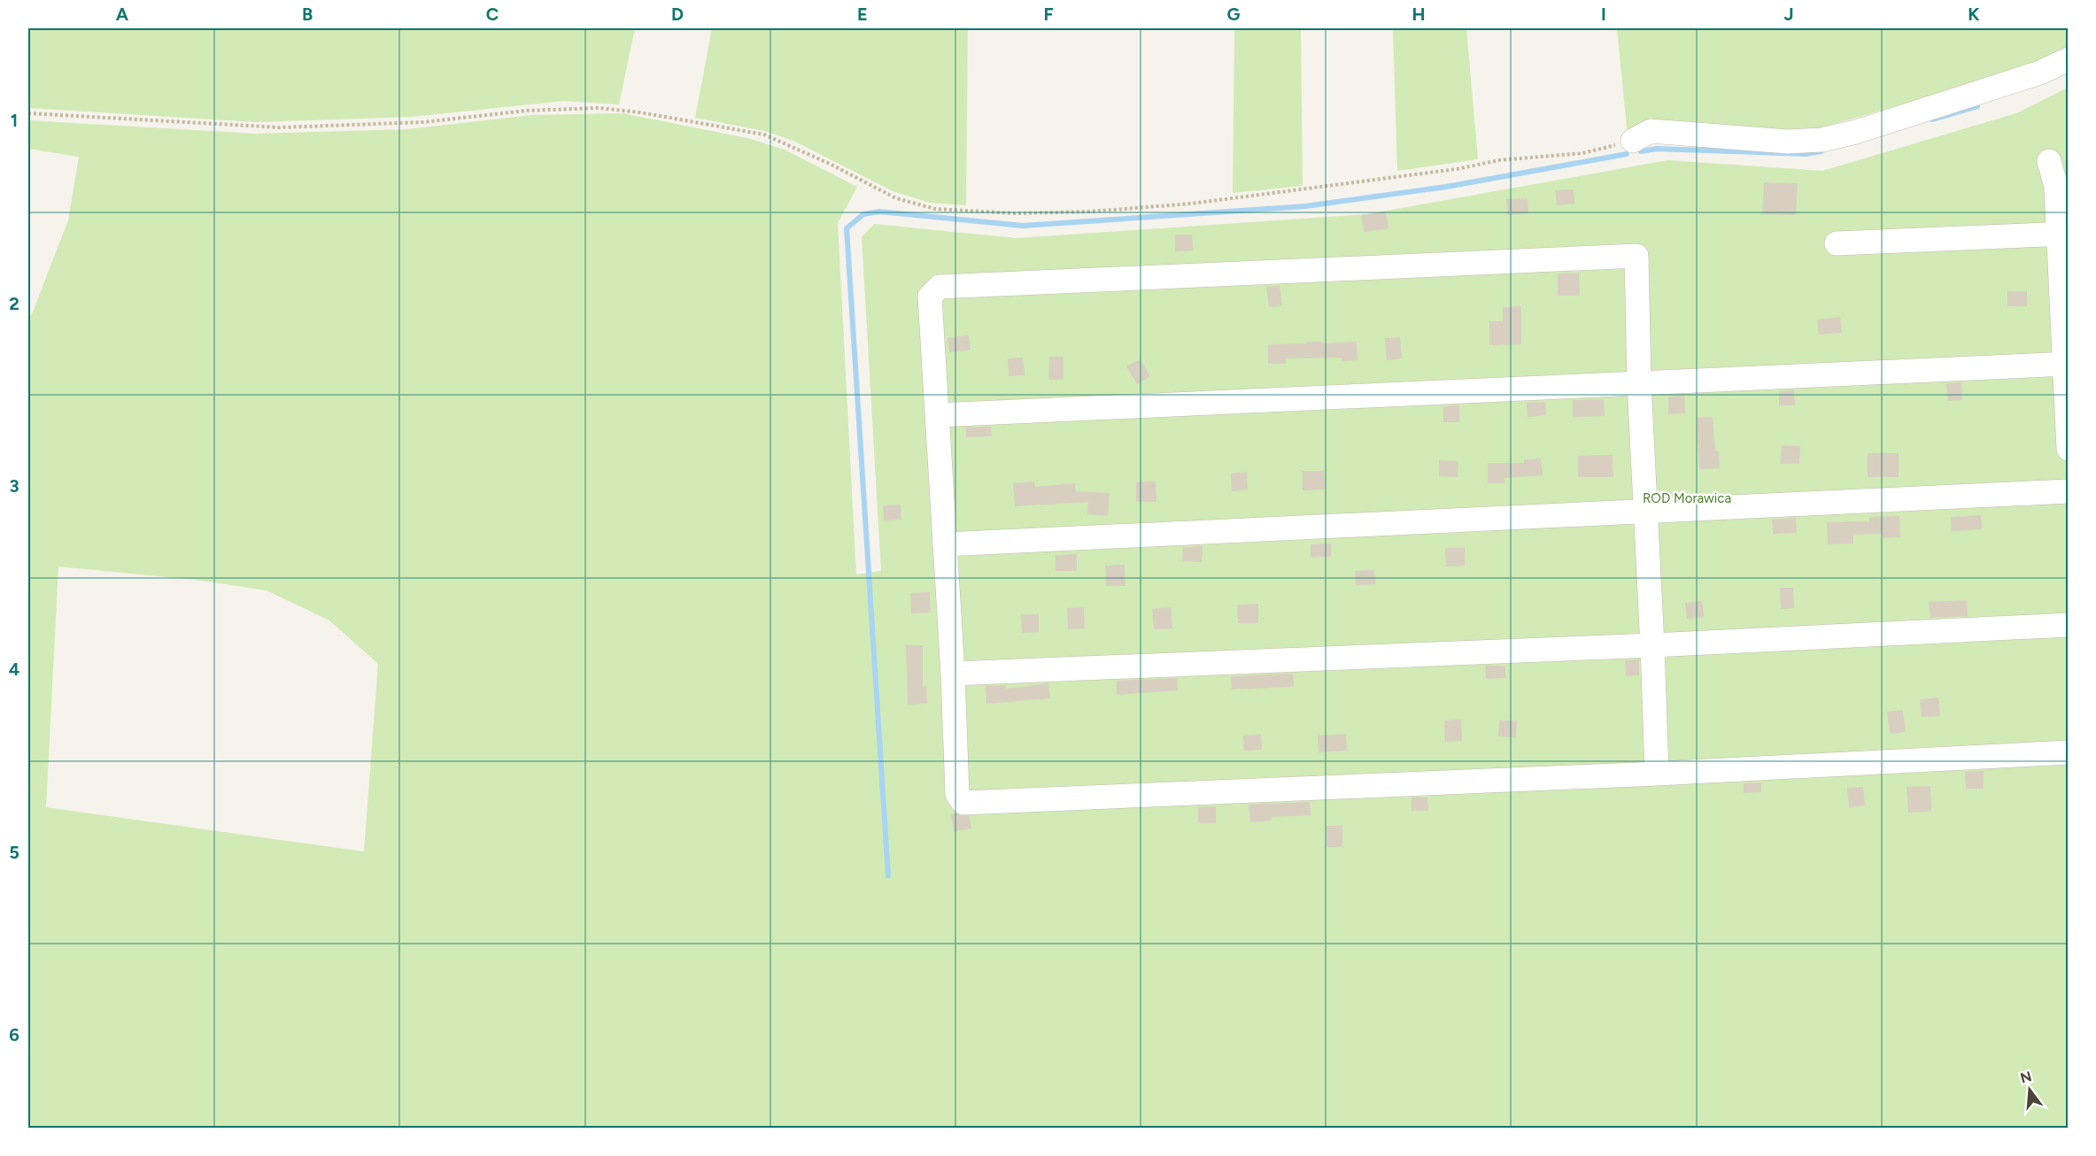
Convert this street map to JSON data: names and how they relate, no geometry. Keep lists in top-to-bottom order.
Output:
{
  "parks": ["ROD Morawica"],
  "north": "top",
  "grid": {
    "columns": [
      "A",
      "B",
      "C",
      "D",
      "E",
      "F",
      "G",
      "H",
      "I",
      "J",
      "K"
    ],
    "rows": [
      "1",
      "2",
      "3",
      "4",
      "5",
      "6"
    ]
  }
}
